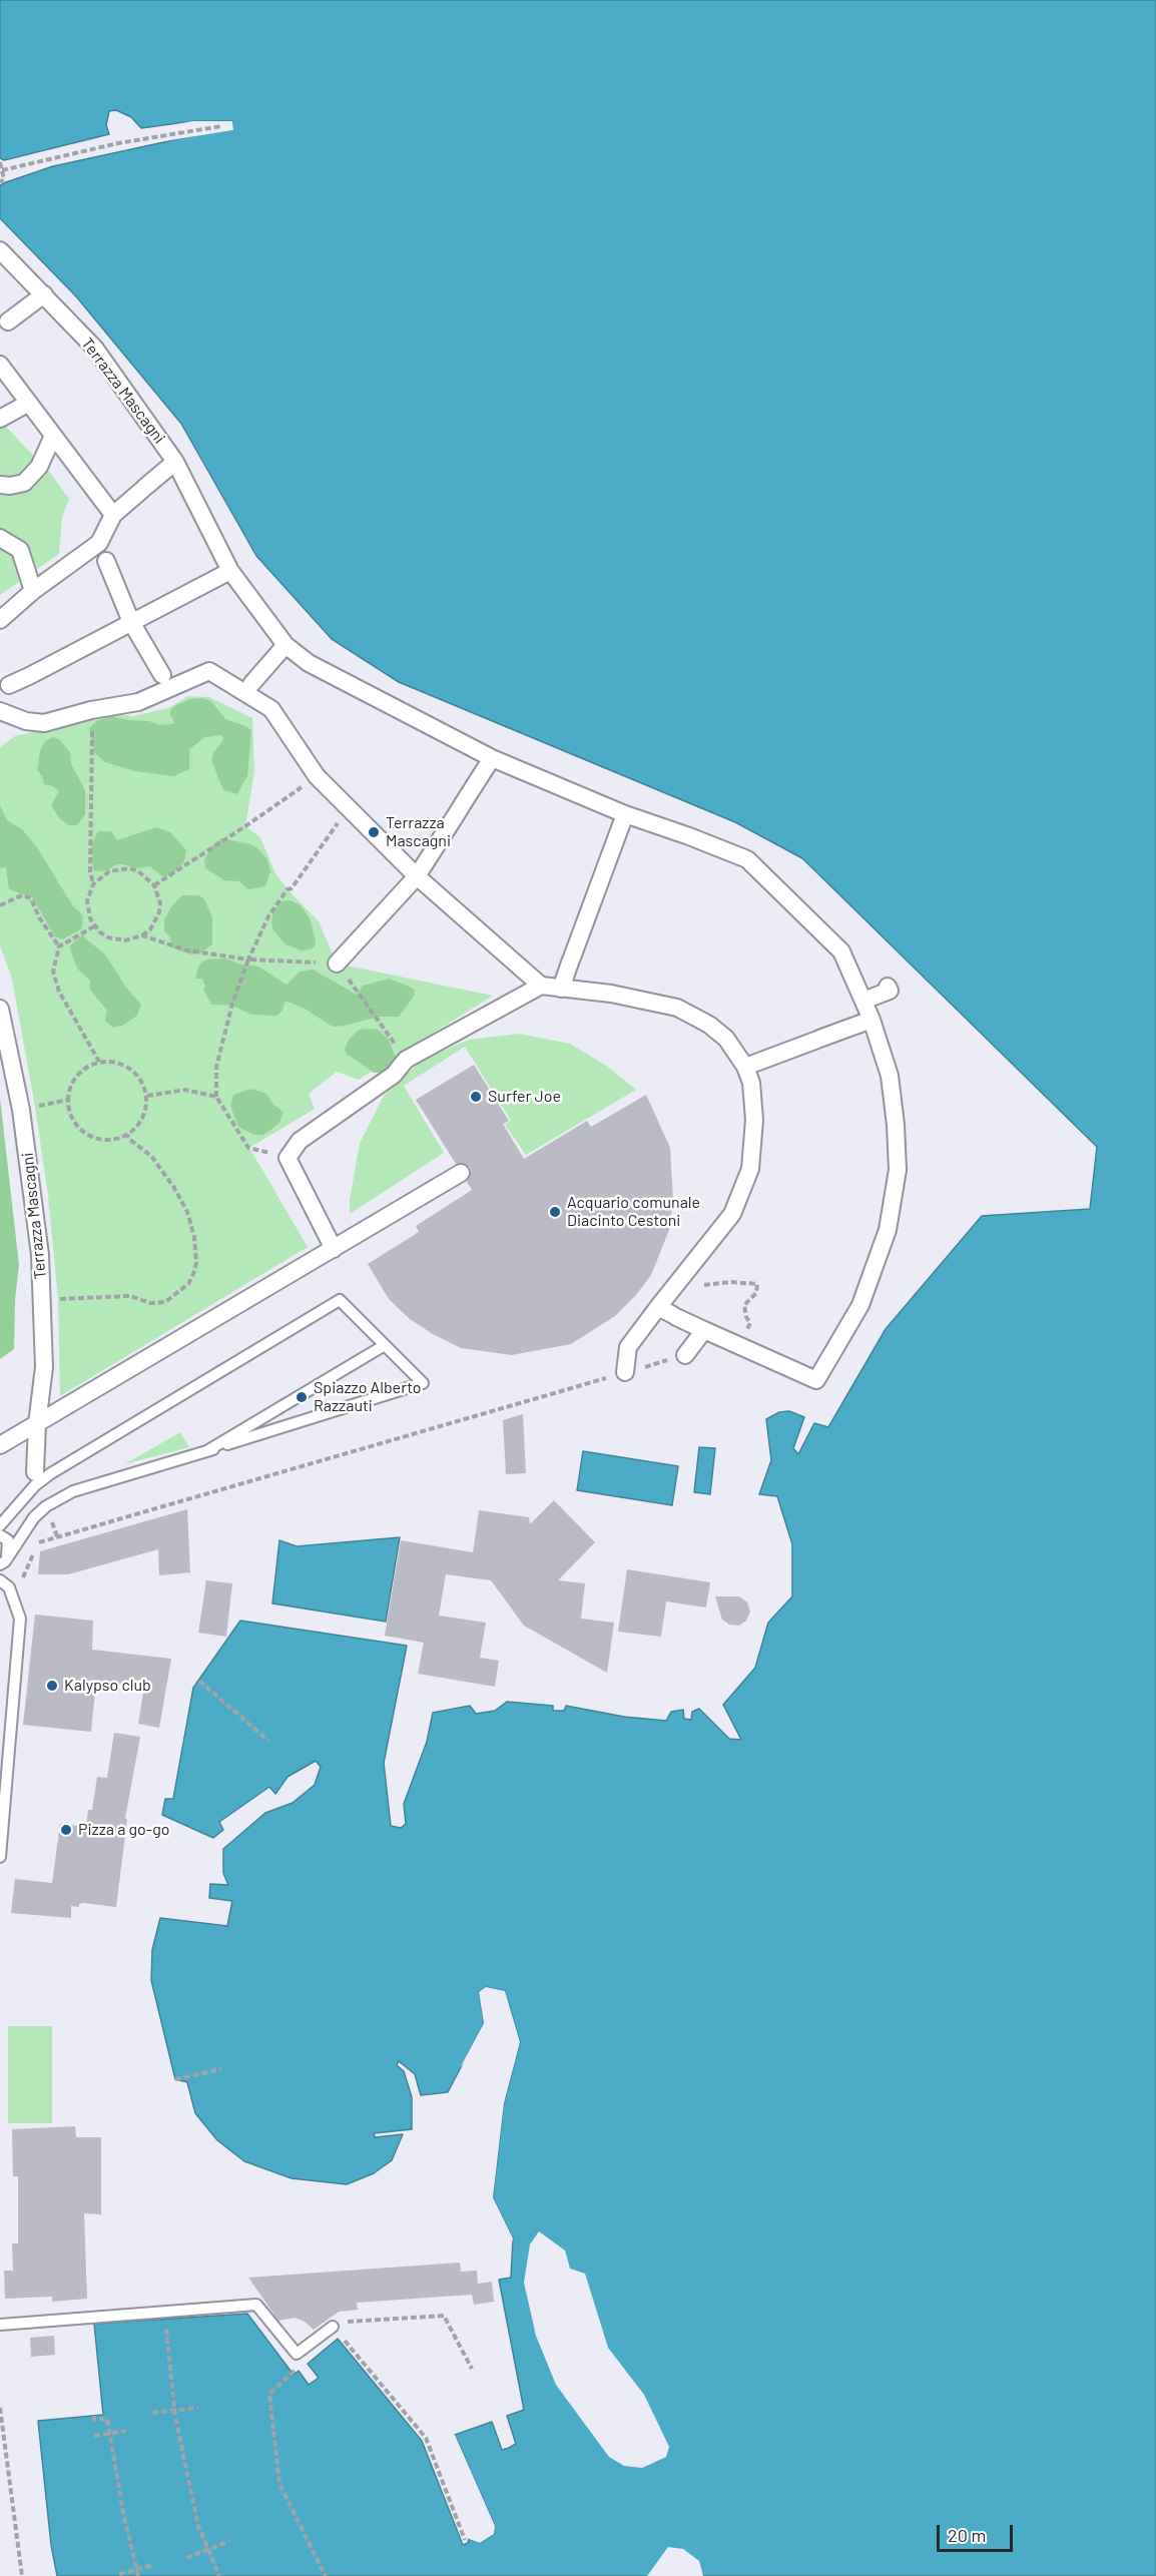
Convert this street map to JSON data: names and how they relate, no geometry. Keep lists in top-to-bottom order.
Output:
{
  "streets": {
    "street": ["Terrazza Mascagni"]
  },
  "places": [
    "Terrazza Mascagni",
    "Surfer Joe",
    "Acquario comunale Diacinto Cestoni",
    "Spiazzo Alberto Razzauti",
    "Kalypso club",
    "Pizza a go-go"
  ],
  "scale_bar": "20 m"
}
